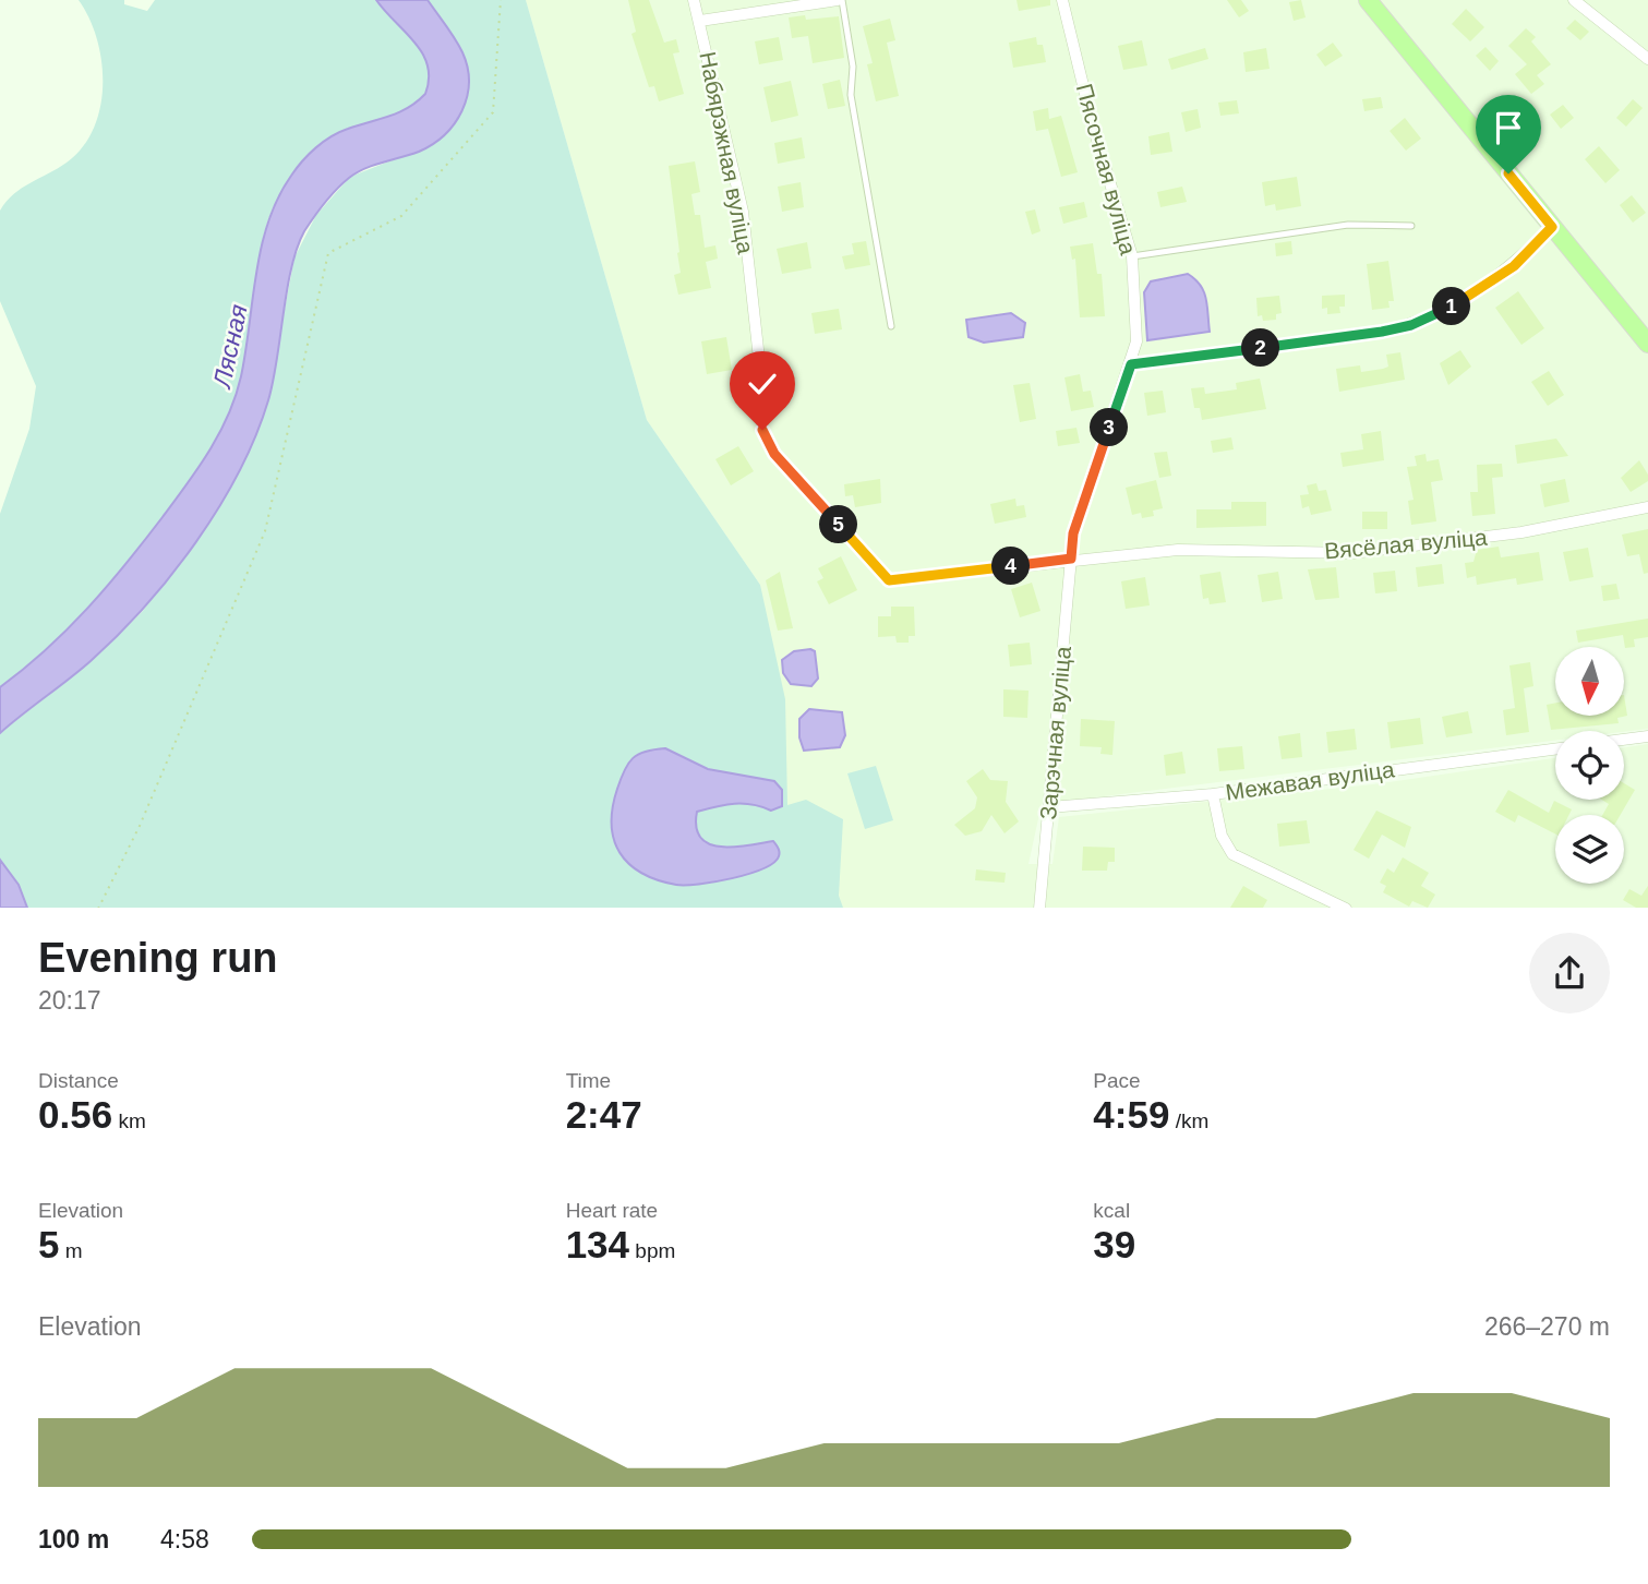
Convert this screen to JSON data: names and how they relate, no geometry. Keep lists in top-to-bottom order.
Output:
{
  "streets": {
    "street": [
      "Набярэжная вуліца",
      "Пясочная вуліца",
      "Вясёлая вуліца",
      "Зарэчная вуліца",
      "Межавая вуліца"
    ]
  },
  "crossings": [
    ["Набярэжная вуліца", "Пясочная вуліца"],
    ["Набярэжная вуліца", "Вясёлая вуліца"],
    ["Набярэжная вуліца", "Зарэчная вуліца"],
    ["Пясочная вуліца", "Вясёлая вуліца"],
    ["Пясочная вуліца", "Зарэчная вуліца"],
    ["Вясёлая вуліца", "Зарэчная вуліца"],
    ["Зарэчная вуліца", "Межавая вуліца"]
  ],
  "water": ["Лясная"],
  "north": "bottom",
  "page": {
    "pins": [
      "1",
      "2",
      "3",
      "5",
      "4"
    ],
    "heading": ["Evening run", "20:17"],
    "stats": [
      ["Distance", "0.56 km"],
      ["Time", "2:47"],
      ["Pace", "4:59 /km"],
      ["Elevation", "5 m"],
      ["Heart rate", "134 bpm"],
      ["kcal", "39"]
    ],
    "chart": ["Elevation", "266–270 m"],
    "list": [
      {
        "name": "100 m",
        "note": "4:58"
      }
    ]
  }
}
